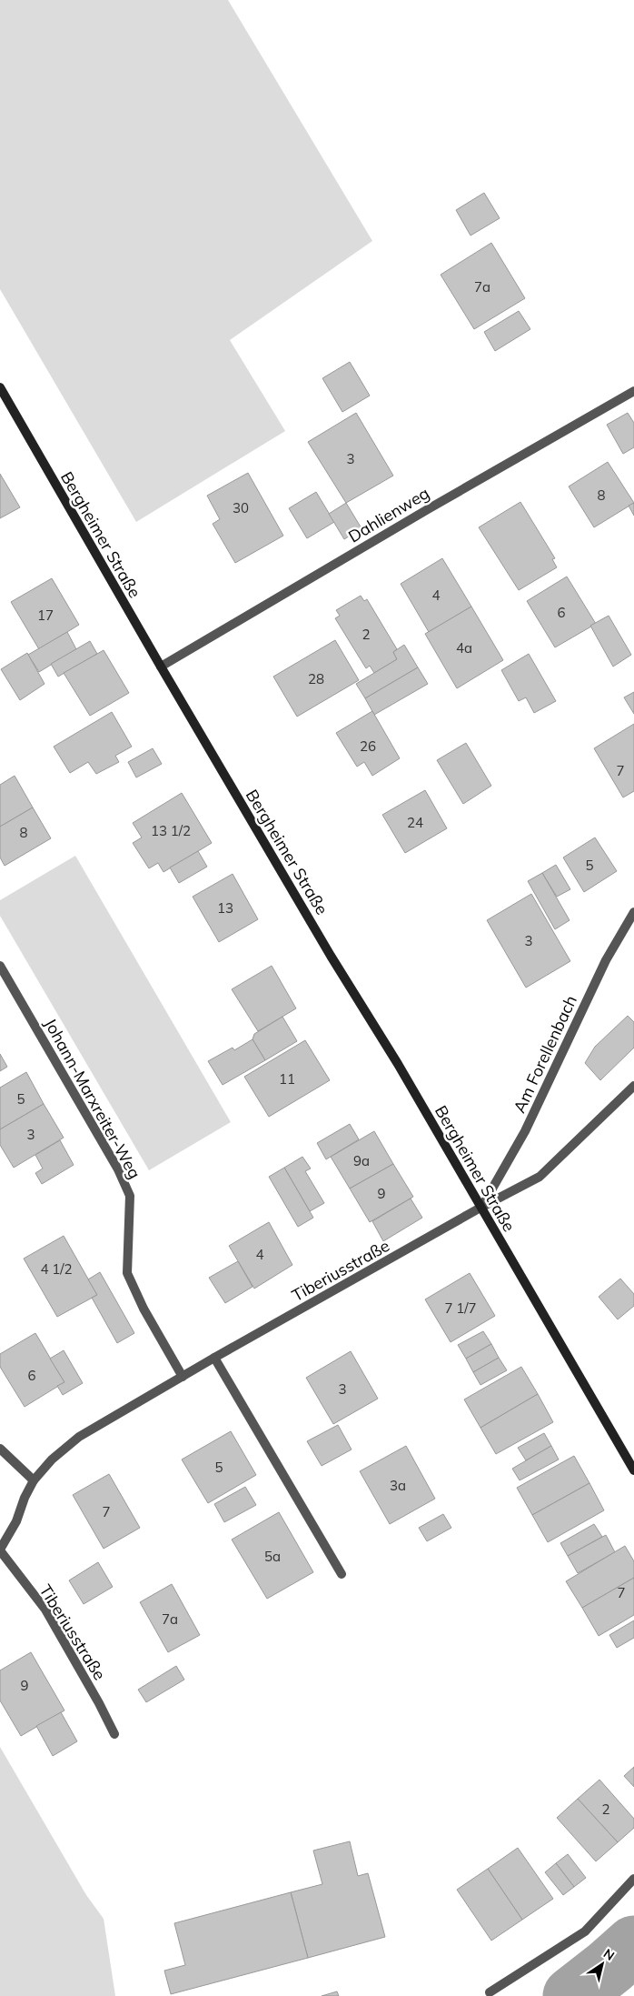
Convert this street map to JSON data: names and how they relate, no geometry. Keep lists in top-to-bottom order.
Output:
{
  "streets": {
    "street": [
      "Dahlienweg",
      "Bergheimer Straße",
      "Am Forellenbach",
      "Johann-Marxreiter-Weg",
      "Tiberiusstraße"
    ]
  },
  "crossings": [
    ["Dahlienweg", "Bergheimer Straße"],
    ["Bergheimer Straße", "Am Forellenbach"],
    ["Bergheimer Straße", "Tiberiusstraße"],
    ["Am Forellenbach", "Tiberiusstraße"],
    ["Johann-Marxreiter-Weg", "Tiberiusstraße"]
  ],
  "house_numbers": [
    "7a",
    "3",
    "8",
    "30",
    "4",
    "6",
    "17",
    "2",
    "4a",
    "28",
    "26",
    "7",
    "24",
    "13 1/2",
    "8",
    "5",
    "13",
    "3",
    "11",
    "5",
    "3",
    "9a",
    "9",
    "4",
    "4 1/2",
    "7 1/7",
    "6",
    "3",
    "5",
    "3a",
    "7",
    "5a",
    "7",
    "7a",
    "9",
    "2"
  ],
  "north": "top right"
}
